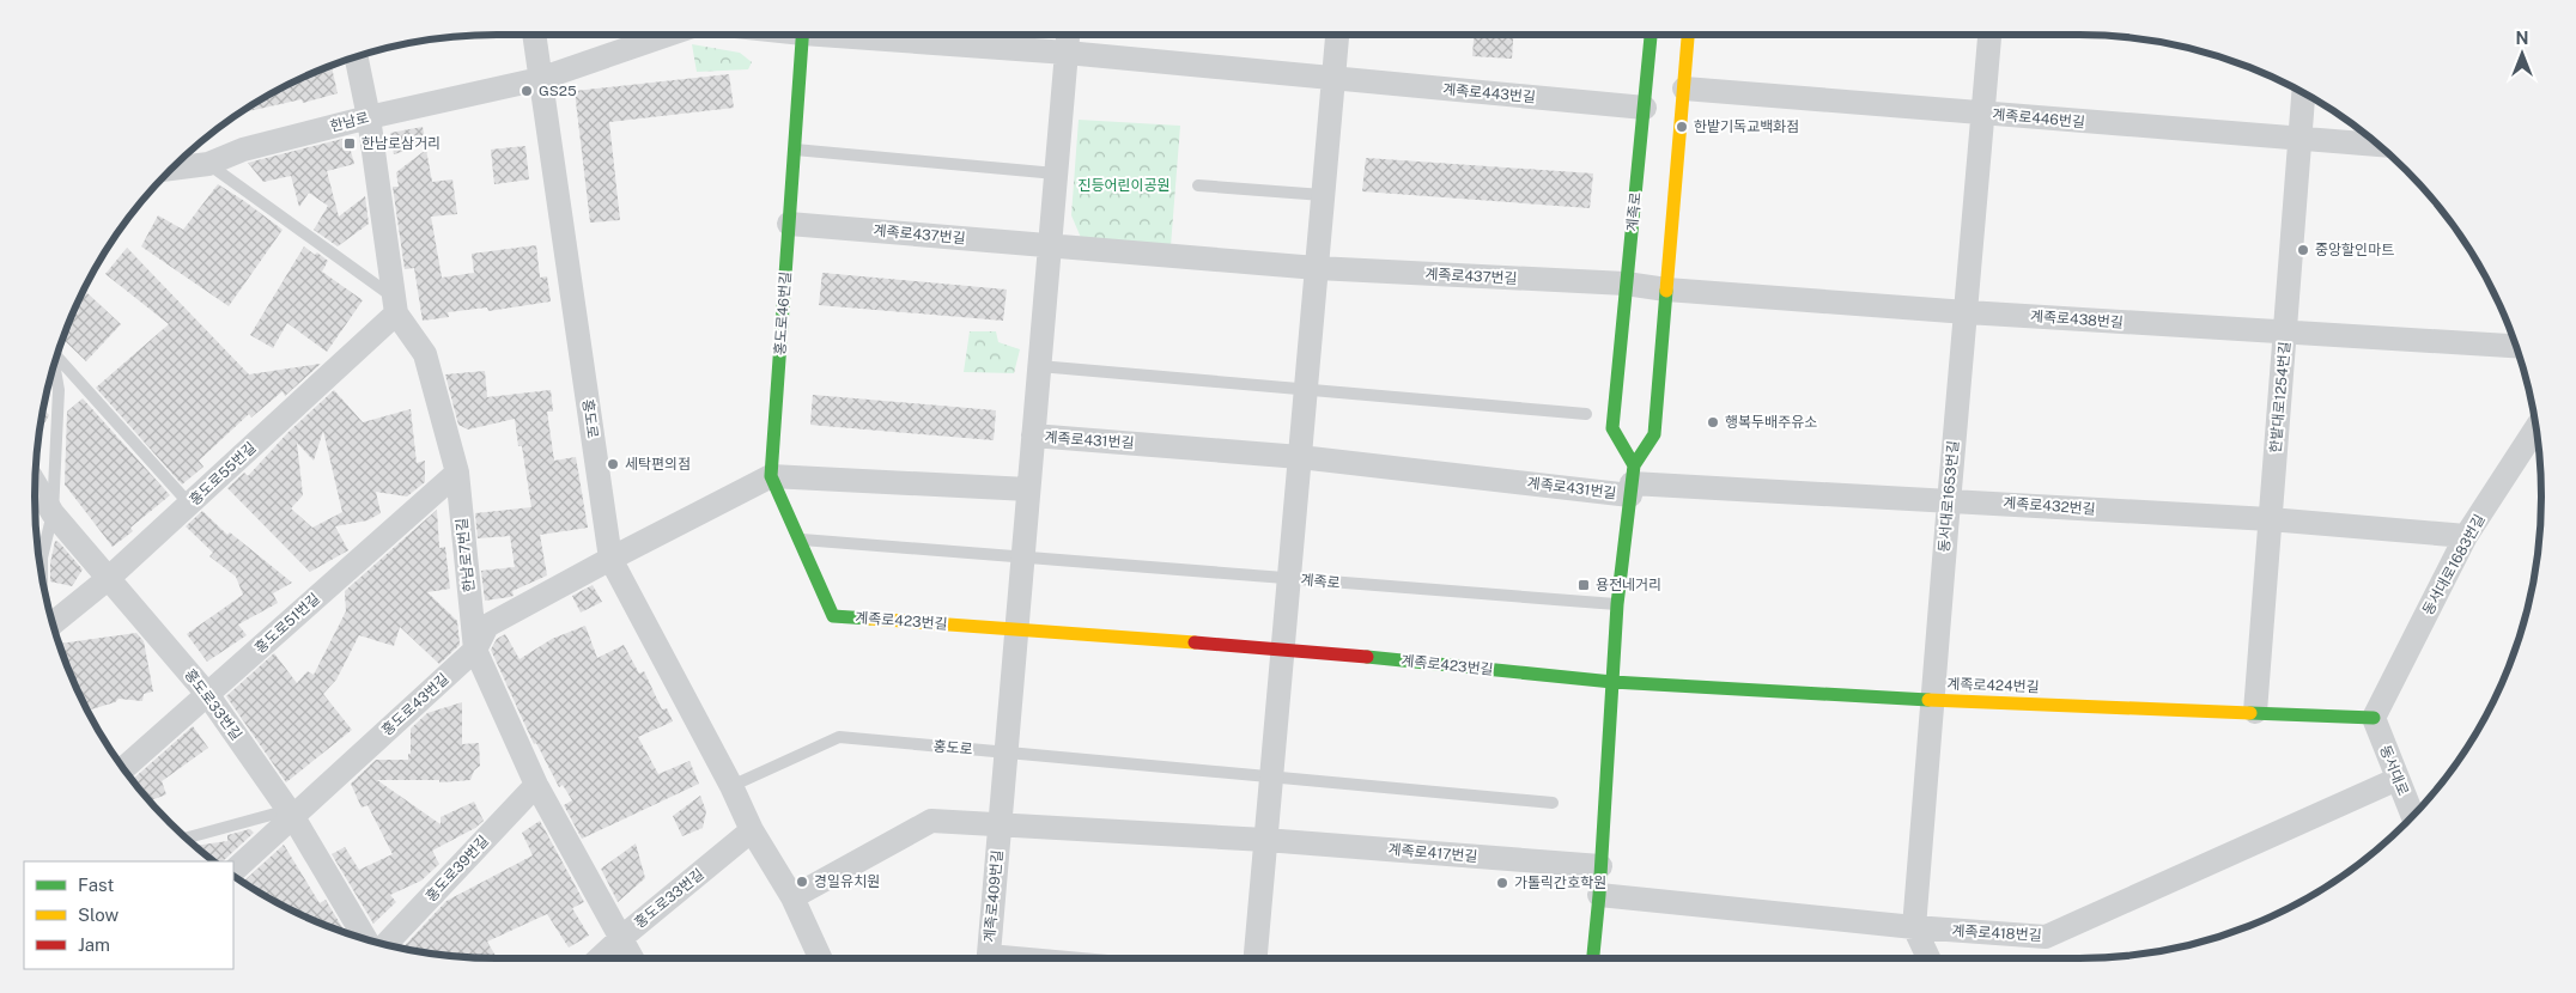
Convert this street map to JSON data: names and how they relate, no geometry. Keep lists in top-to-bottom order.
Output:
{
  "streets": {
    "street": [
      "계족로443번길",
      "계족로446번길",
      "한남로",
      "계족로",
      "계족로437번길",
      "홍도로46번길",
      "계족로438번길",
      "한밭대로1254번길",
      "홍도로",
      "계족로431번길",
      "홍도로55번길",
      "동서대로1653번길",
      "계족로432번길",
      "한남로7번길",
      "동서대로1683번길",
      "계족로423번길",
      "홍도로51번길",
      "계족로424번길",
      "홍도로33번길",
      "홍도로43번길",
      "동서대로",
      "계족로417번길",
      "홍도로39번길",
      "계족로409번길",
      "계족로418번길"
    ]
  },
  "crossings": [
    ["계족로443번길", "계족로"],
    ["계족로446번길", "한밭대로1254번길"],
    ["계족로446번길", "동서대로1653번길"],
    ["한남로", "홍도로"],
    ["한남로", "한남로7번길"],
    ["계족로", "계족로437번길"],
    ["계족로", "계족로438번길"],
    ["계족로", "계족로431번길"],
    ["계족로", "계족로432번길"],
    ["계족로437번길", "홍도로46번길"],
    ["계족로437번길", "계족로438번길"],
    ["계족로437번길", "계족로431번길"],
    ["홍도로46번길", "계족로423번길"],
    ["계족로438번길", "한밭대로1254번길"],
    ["계족로438번길", "동서대로1653번길"],
    ["한밭대로1254번길", "계족로432번길"],
    ["한밭대로1254번길", "계족로424번길"],
    ["홍도로", "홍도로33번길"],
    ["홍도로", "홍도로43번길"],
    ["홍도로", "계족로417번길"],
    ["계족로431번길", "계족로432번길"],
    ["홍도로55번길", "한남로7번길"],
    ["홍도로55번길", "홍도로33번길"],
    ["동서대로1653번길", "계족로432번길"],
    ["동서대로1653번길", "계족로424번길"],
    ["동서대로1653번길", "계족로418번길"],
    ["계족로432번길", "동서대로1683번길"],
    ["한남로7번길", "홍도로51번길"],
    ["한남로7번길", "홍도로33번길"],
    ["한남로7번길", "홍도로43번길"],
    ["한남로7번길", "홍도로39번길"],
    ["동서대로1683번길", "계족로424번길"],
    ["동서대로1683번길", "동서대로"],
    ["계족로423번길", "계족로424번길"],
    ["홍도로51번길", "홍도로33번길"],
    ["계족로424번길", "동서대로"],
    ["홍도로33번길", "홍도로43번길"],
    ["동서대로", "계족로418번길"],
    ["계족로417번길", "계족로409번길"]
  ],
  "parks": ["진등어린이공원"],
  "places": {
    "other": [
      "GS25",
      "한밭기독교백화점",
      "중앙할인마트",
      "행복두배주유소",
      "세탁편의점",
      "경일유치원",
      "가톨릭간호학원"
    ],
    "transit": ["한남로삼거리", "용전네거리"]
  },
  "legend": ["Fast", "Slow", "Jam"],
  "north": "top"
}
